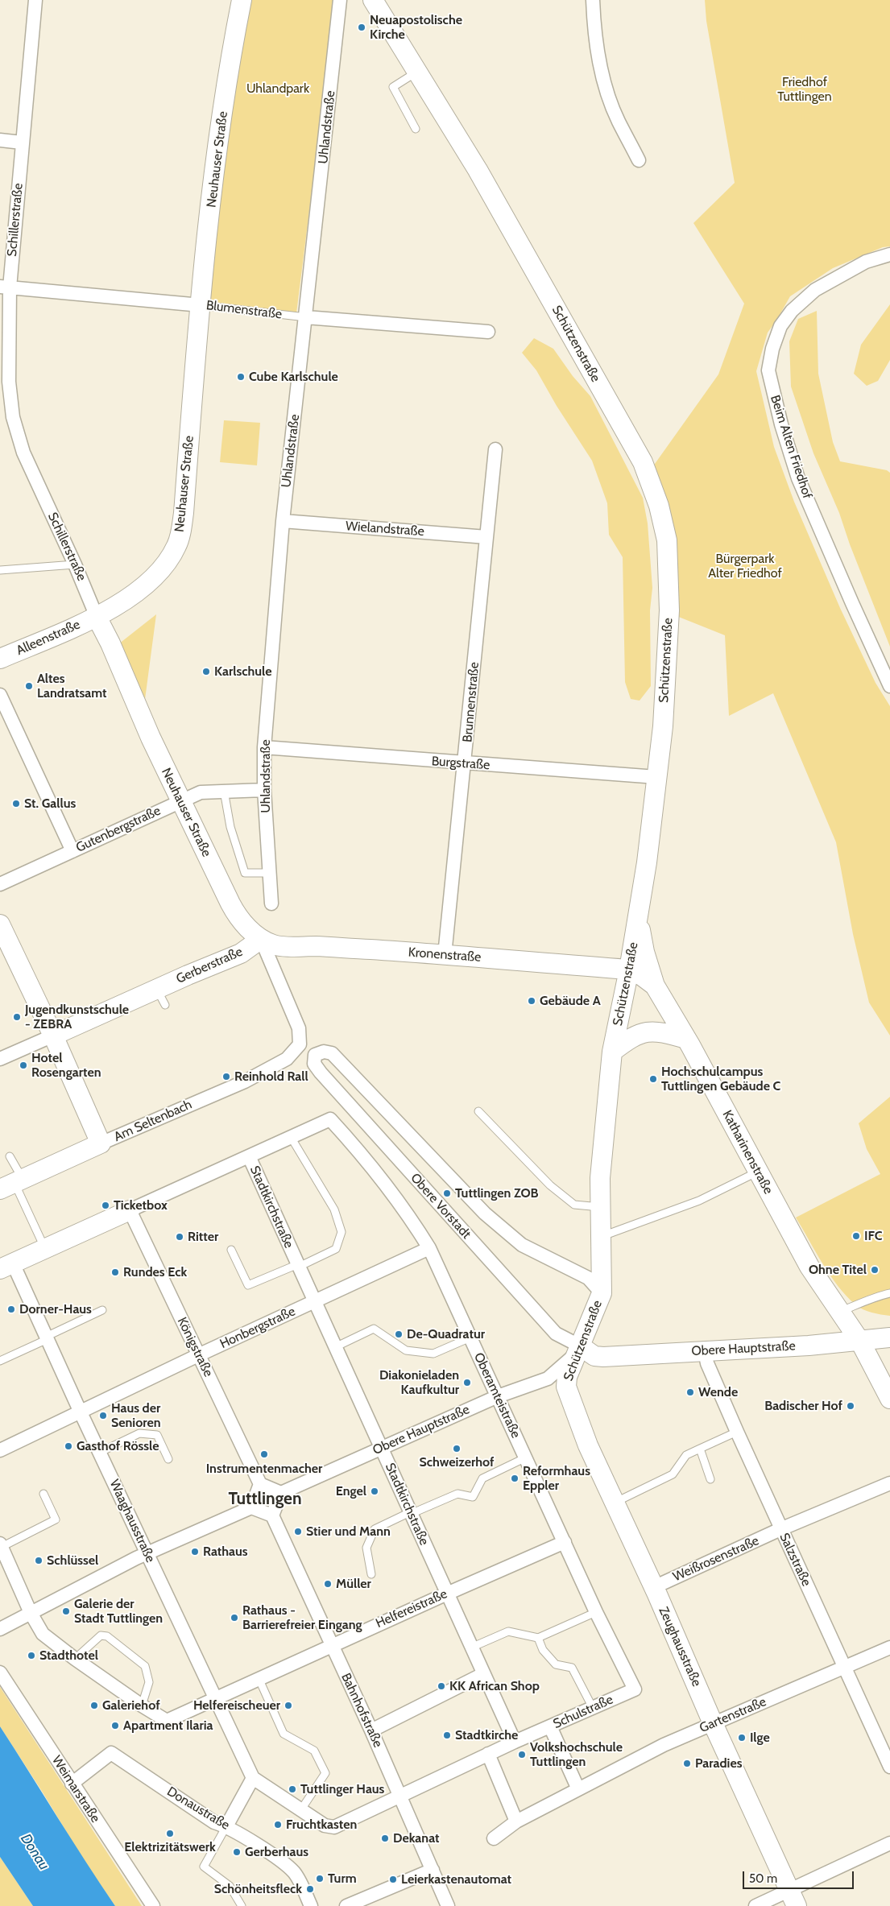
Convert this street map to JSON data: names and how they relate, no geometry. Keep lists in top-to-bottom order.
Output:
{
  "streets": {
    "street": [
      "Uhlandstraße",
      "Neuhauser Straße",
      "Schillerstraße",
      "Blumenstraße",
      "Schützenstraße",
      "Beim Alten Friedhof",
      "Wielandstraße",
      "Alleenstraße",
      "Brunnenstraße",
      "Burgstraße",
      "Gutenbergstraße",
      "Kronenstraße",
      "Gerberstraße",
      "Am Seltenbach",
      "Katharinenstraße",
      "Obere Vorstadt",
      "Stadtkirchstraße",
      "Honbergstraße",
      "Königstraße",
      "Obere Hauptstraße",
      "Oberamteistraße",
      "Waaghausstraße",
      "Weißrosenstraße",
      "Salzstraße",
      "Helfereistraße",
      "Zeughausstraße",
      "Bahnhofstraße",
      "Schulstraße",
      "Gartenstraße",
      "Weimarstraße",
      "Donaustraße"
    ]
  },
  "crossings": [
    ["Uhlandstraße", "Blumenstraße"],
    ["Uhlandstraße", "Wielandstraße"],
    ["Uhlandstraße", "Burgstraße"],
    ["Uhlandstraße", "Gutenbergstraße"],
    ["Neuhauser Straße", "Schillerstraße"],
    ["Neuhauser Straße", "Blumenstraße"],
    ["Neuhauser Straße", "Alleenstraße"],
    ["Neuhauser Straße", "Gutenbergstraße"],
    ["Neuhauser Straße", "Kronenstraße"],
    ["Neuhauser Straße", "Gerberstraße"],
    ["Schillerstraße", "Blumenstraße"],
    ["Schillerstraße", "Alleenstraße"],
    ["Schützenstraße", "Burgstraße"],
    ["Schützenstraße", "Kronenstraße"],
    ["Schützenstraße", "Katharinenstraße"],
    ["Schützenstraße", "Obere Vorstadt"],
    ["Schützenstraße", "Obere Hauptstraße"],
    ["Schützenstraße", "Zeughausstraße"],
    ["Wielandstraße", "Brunnenstraße"],
    ["Brunnenstraße", "Burgstraße"],
    ["Brunnenstraße", "Kronenstraße"],
    ["Kronenstraße", "Gerberstraße"],
    ["Kronenstraße", "Katharinenstraße"],
    ["Katharinenstraße", "Obere Hauptstraße"],
    ["Obere Vorstadt", "Obere Hauptstraße"],
    ["Stadtkirchstraße", "Honbergstraße"],
    ["Stadtkirchstraße", "Obere Hauptstraße"],
    ["Stadtkirchstraße", "Helfereistraße"],
    ["Stadtkirchstraße", "Schulstraße"],
    ["Honbergstraße", "Königstraße"],
    ["Honbergstraße", "Oberamteistraße"],
    ["Honbergstraße", "Waaghausstraße"],
    ["Obere Hauptstraße", "Oberamteistraße"],
    ["Obere Hauptstraße", "Salzstraße"],
    ["Oberamteistraße", "Helfereistraße"],
    ["Oberamteistraße", "Schulstraße"],
    ["Waaghausstraße", "Helfereistraße"],
    ["Weißrosenstraße", "Salzstraße"],
    ["Weißrosenstraße", "Zeughausstraße"],
    ["Salzstraße", "Gartenstraße"],
    ["Helfereistraße", "Bahnhofstraße"],
    ["Zeughausstraße", "Gartenstraße"],
    ["Bahnhofstraße", "Schulstraße"],
    ["Weimarstraße", "Donaustraße"]
  ],
  "districts": ["Tuttlingen"],
  "water": ["Donau"],
  "parks": ["Friedhof Tuttlingen", "Uhlandpark", "Bürgerpark Alter Friedhof"],
  "places": [
    "Neuapostolische Kirche",
    "Cube Karlschule",
    "Karlschule",
    "Altes Landratsamt",
    "St. Gallus",
    "Gebäude A",
    "Jugendkunstschule - ZEBRA",
    "Hotel Rosengarten",
    "Reinhold Rall",
    "Hochschulcampus Tuttlingen Gebäude C",
    "Tuttlingen ZOB",
    "Ticketbox",
    "IFC",
    "Ritter",
    "Ohne Titel",
    "Rundes Eck",
    "Dorner-Haus",
    "De-Quadratur",
    "Diakonieladen Kaufkultur",
    "Wende",
    "Badischer Hof",
    "Haus der Senioren",
    "Gasthof Rössle",
    "Schweizerhof",
    "Instrumentenmacher",
    "Reformhaus Eppler",
    "Engel",
    "Stier und Mann",
    "Rathaus",
    "Schlüssel",
    "Müller",
    "Galerie der Stadt Tuttlingen",
    "Rathaus - Barrierefreier Eingang",
    "Stadthotel",
    "KK African Shop",
    "Galeriehof",
    "Helfereischeuer",
    "Apartment Ilaria",
    "Stadtkirche",
    "Ilge",
    "Volkshochschule Tuttlingen",
    "Paradies",
    "Tuttlinger Haus",
    "Fruchtkasten",
    "Elektrizitätswerk",
    "Dekanat",
    "Gerberhaus",
    "Turm",
    "Leierkastenautomat",
    "Schönheitsfleck"
  ],
  "scale_bar": "50 m"
}
